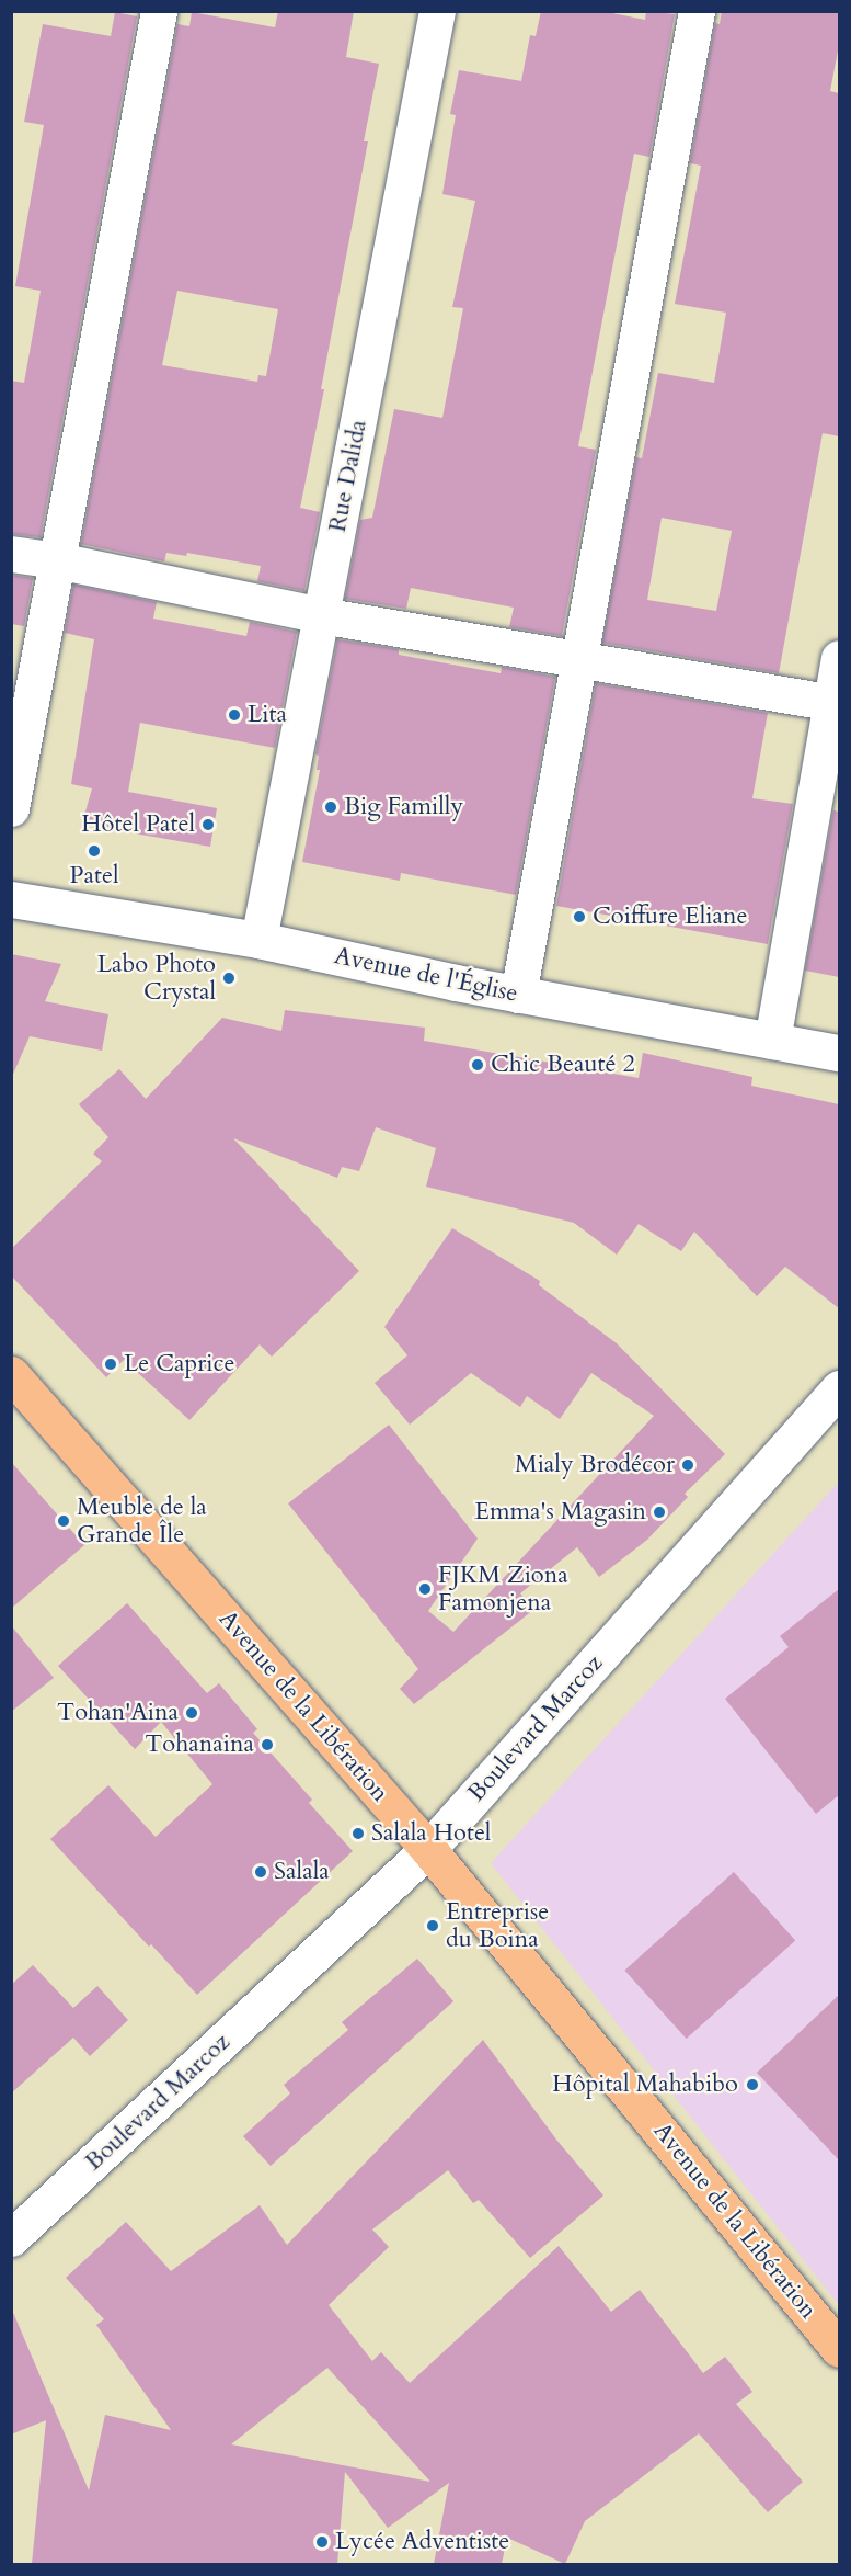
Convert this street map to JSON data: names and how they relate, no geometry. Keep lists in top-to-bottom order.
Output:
{
  "streets": {
    "main road": ["Avenue de la Libération"],
    "street": ["Rue Dalida", "Avenue de l'Église", "Boulevard Marcoz"]
  },
  "crossings": [
    ["Rue Dalida", "Avenue de l'Église"],
    ["Avenue de la Libération", "Boulevard Marcoz"]
  ],
  "places": [
    "Lita",
    "Big Familly",
    "Hôtel Patel",
    "Patel",
    "Coiffure Eliane",
    "Labo Photo Crystal",
    "Chic Beauté 2",
    "Le Caprice",
    "Mialy Brodécor",
    "Emma's Magasin",
    "Meuble de la Grande Île",
    "FJKM Ziona Famonjena",
    "Tohan'Aina",
    "Tohanaina",
    "Salala Hotel",
    "Salala",
    "Entreprise du Boina",
    "Hôpital Mahabibo",
    "Lycée Adventiste"
  ]
}
